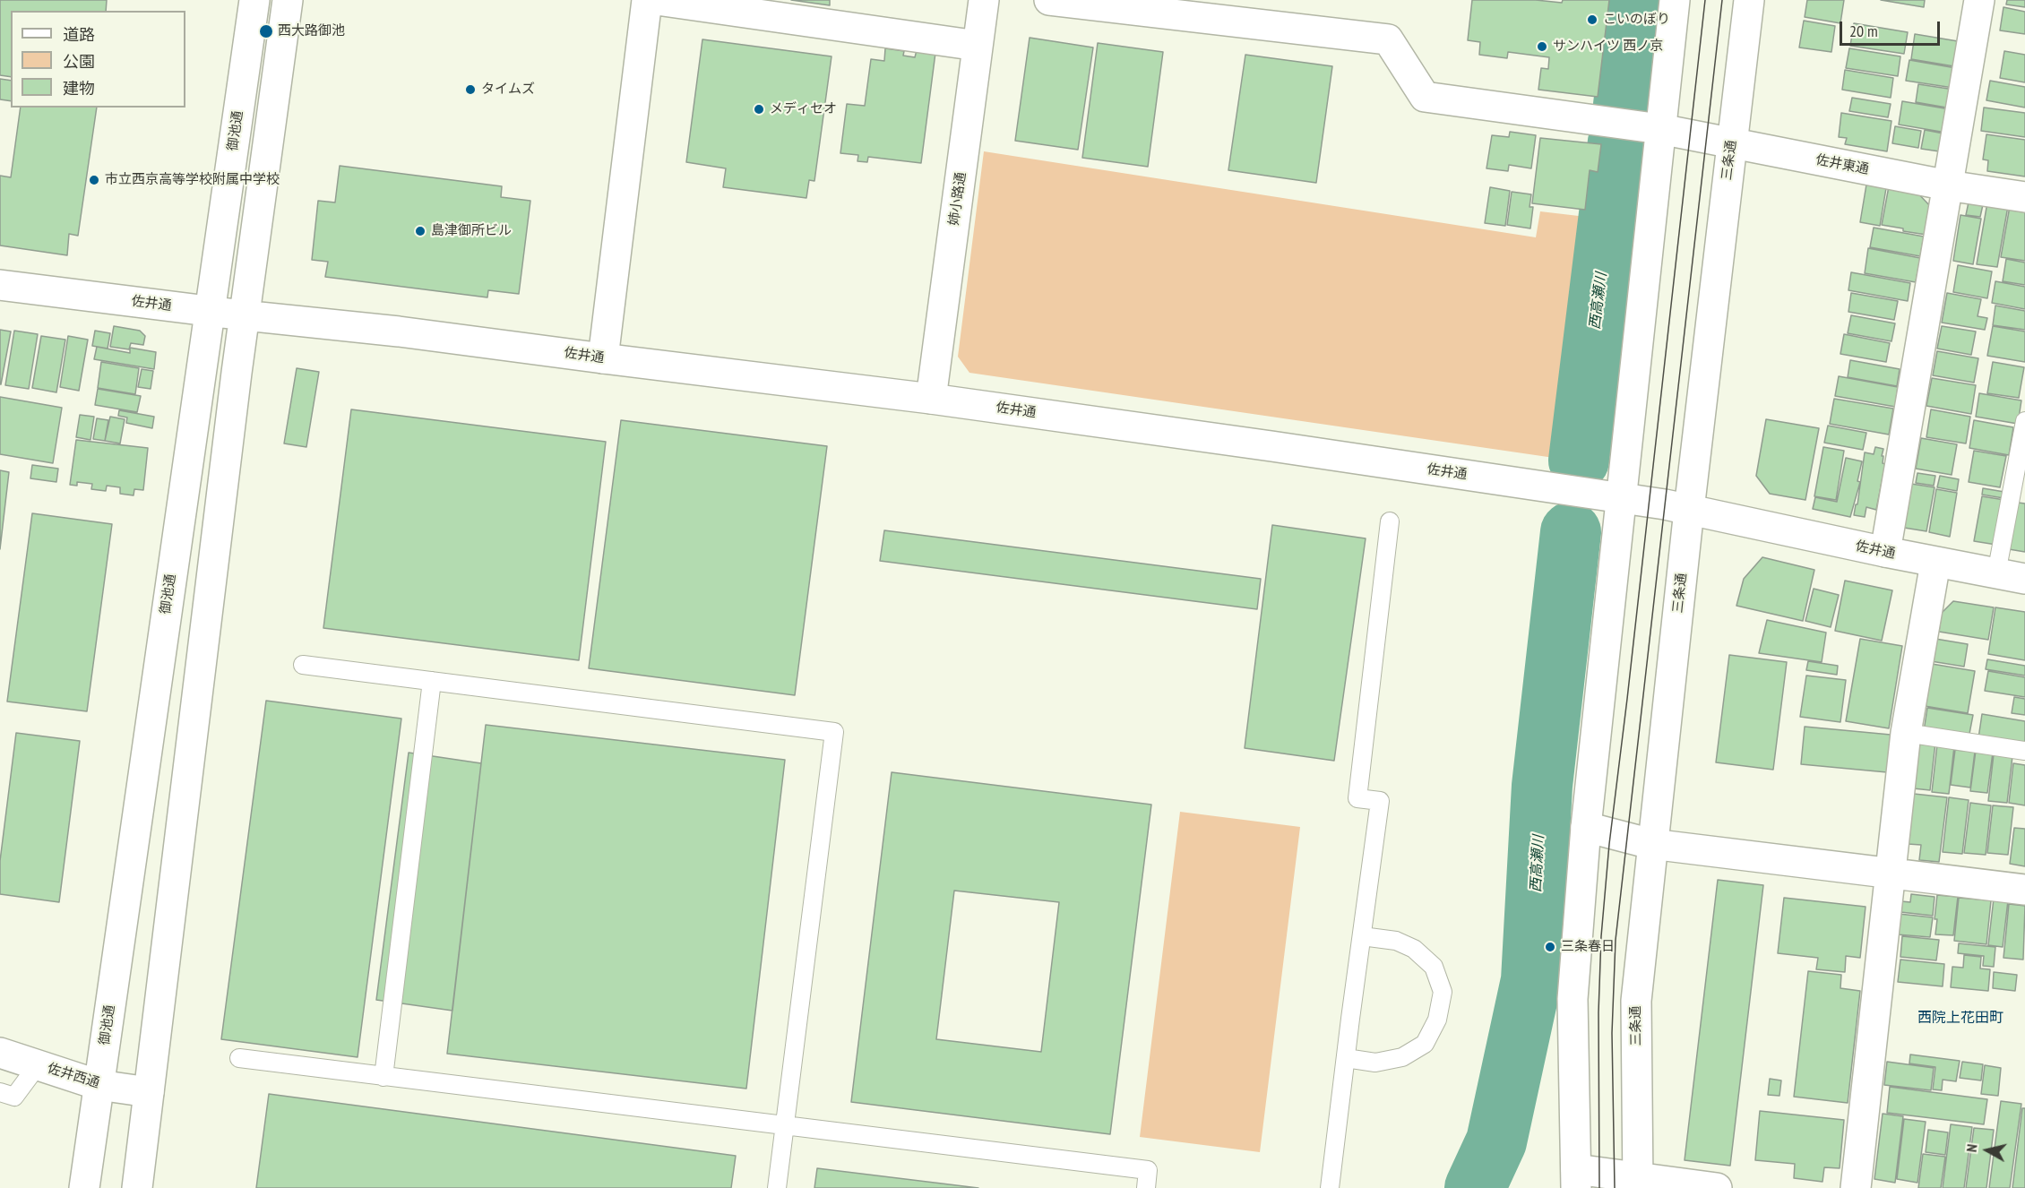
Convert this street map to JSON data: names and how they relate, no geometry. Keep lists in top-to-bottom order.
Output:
{
  "streets": {
    "street": [
      "御池通",
      "三条通",
      "佐井東通",
      "姉小路通",
      "佐井通",
      "佐井西通"
    ]
  },
  "crossings": [
    ["御池通", "佐井通"],
    ["御池通", "佐井西通"],
    ["三条通", "佐井東通"],
    ["三条通", "佐井通"],
    ["姉小路通", "佐井通"]
  ],
  "districts": ["西院上花田町"],
  "water": ["西高瀬川"],
  "places": [
    "こいのぼり",
    "西大路御池",
    "サンハイツ 西ノ京",
    "タイムズ",
    "メディセオ",
    "市立西京高等学校附属中学校",
    "島津御所ビル",
    "三条春日"
  ],
  "legend": ["道路", "公園", "建物"],
  "scale_bar": "20 m",
  "north": "left"
}
